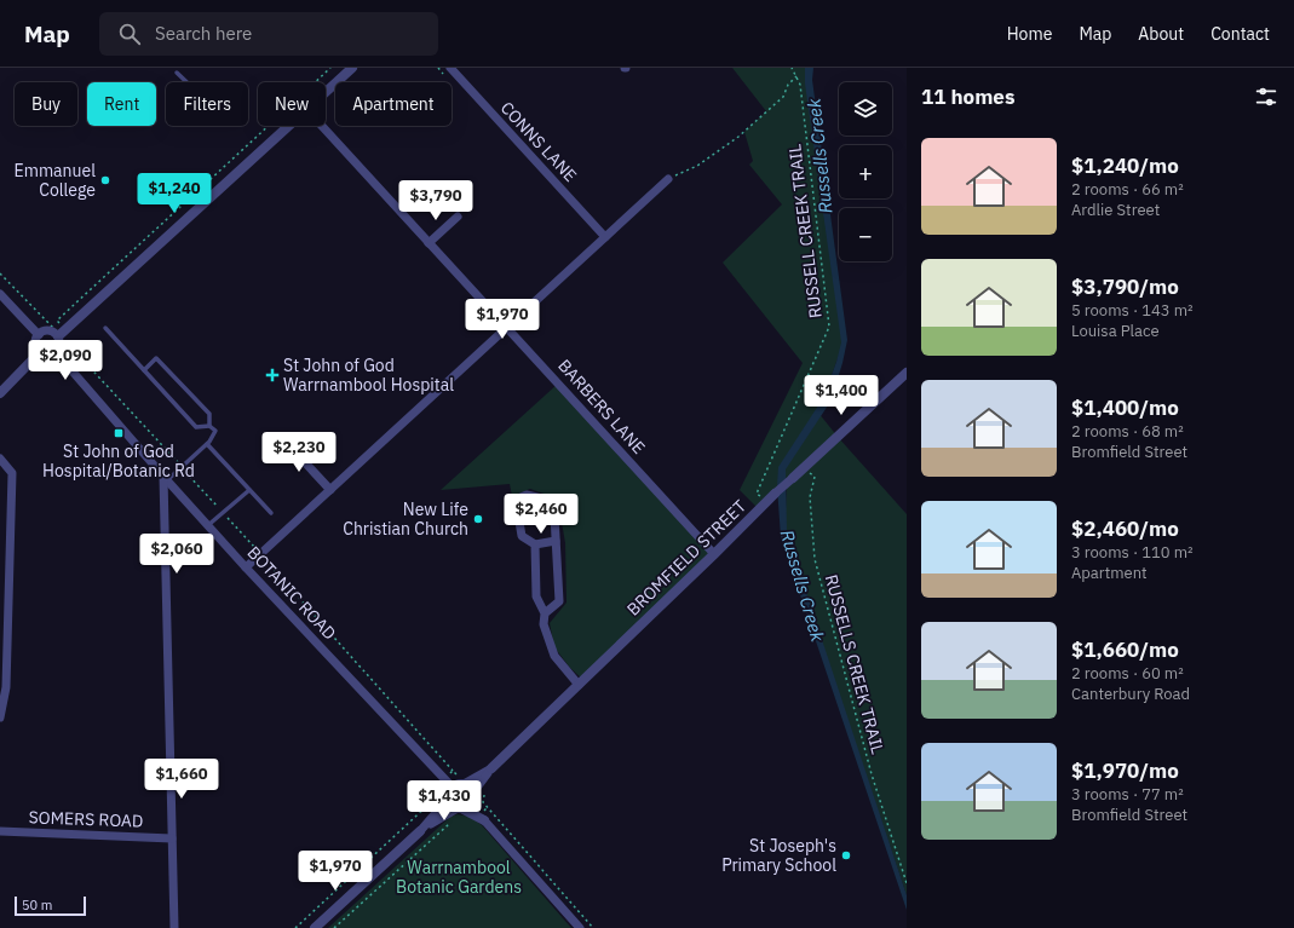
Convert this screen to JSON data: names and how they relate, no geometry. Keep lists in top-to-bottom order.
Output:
{
  "streets": {
    "street": [
      "CONNS LANE",
      "BARBERS LANE",
      "BROMFIELD STREET",
      "BOTANIC ROAD",
      "SOMERS ROAD"
    ],
    "path": ["RUSSELL CREEK TRAIL", "RUSSELLS CREEK TRAIL"]
  },
  "crossings": [
    ["BARBERS LANE", "BROMFIELD STREET"],
    ["BROMFIELD STREET", "RUSSELLS CREEK TRAIL"]
  ],
  "water": ["Russells Creek"],
  "parks": ["Warrnambool Botanic Gardens"],
  "places": {
    "other": ["Emmanuel College", "New Life Christian Church", "St Joseph's Primary School"],
    "health": ["St John of God Warrnambool Hospital"],
    "transit": ["St John of God Hospital/Botanic Rd"]
  },
  "scale_bar": "50 m",
  "page": {
    "header": "Map",
    "search": "Search here",
    "nav": [
      "Home",
      "Map",
      "About",
      "Contact"
    ],
    "heading": "11 homes",
    "map_buttons": ["+", "−"],
    "chip": [
      "Buy",
      "Rent",
      "Filters",
      "New",
      "Apartment"
    ],
    "list": [
      {
        "name": "$1,240/mo",
        "note": "2 rooms · 66 m² · Ardlie Street"
      },
      {
        "name": "$3,790/mo",
        "note": "5 rooms · 143 m² · Louisa Place"
      },
      {
        "name": "$1,400/mo",
        "note": "2 rooms · 68 m² · Bromfield Street"
      },
      {
        "name": "$2,460/mo",
        "note": "3 rooms · 110 m² · Apartment"
      },
      {
        "name": "$1,660/mo",
        "note": "2 rooms · 60 m² · Canterbury Road"
      },
      {
        "name": "$1,970/mo",
        "note": "3 rooms · 77 m² · Bromfield Street"
      }
    ],
    "price": [
      "$1,240",
      "$3,790",
      "$1,970",
      "$2,090",
      "$1,400",
      "$2,230",
      "$2,460",
      "$2,060",
      "$1,660",
      "$1,430",
      "$1,970"
    ],
    "scale": "50 m"
  }
}
